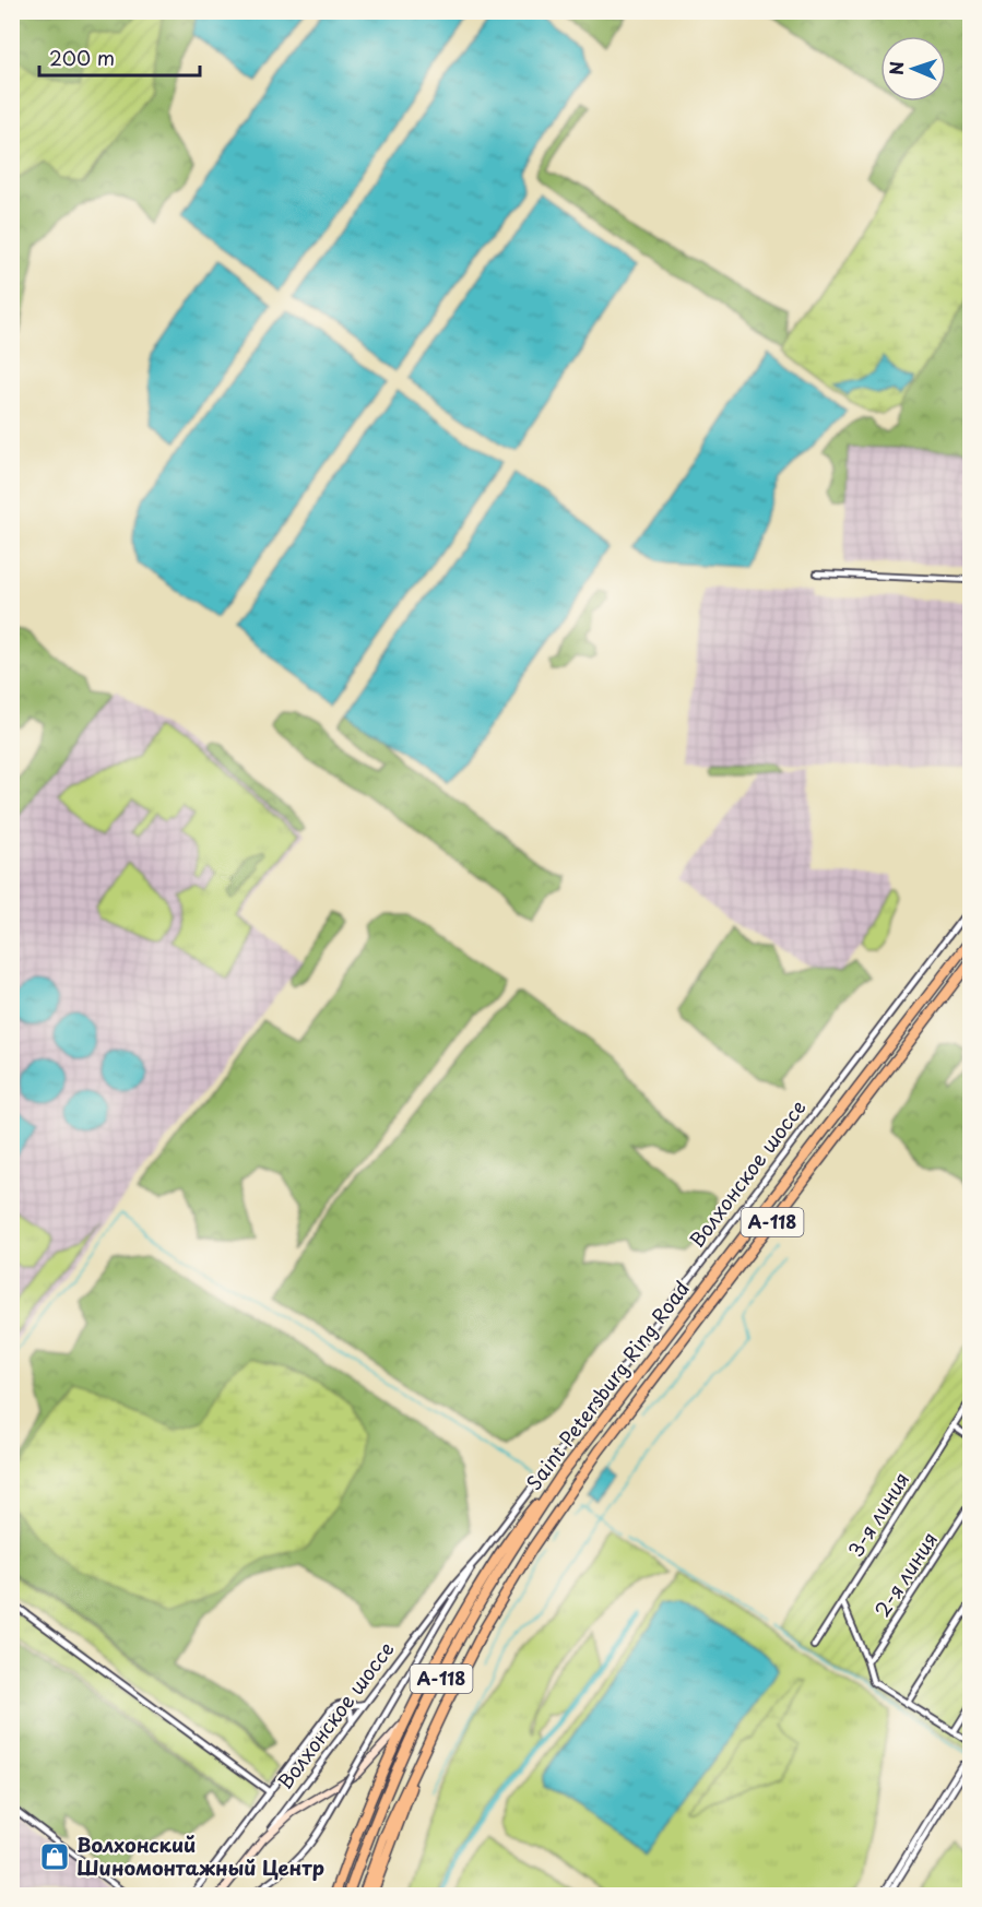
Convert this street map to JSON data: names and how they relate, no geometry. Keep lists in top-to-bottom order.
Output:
{
  "streets": {
    "highway": ["А-118", "Saint Petersburg Ring Road"],
    "main road": ["Волхонское шоссе"],
    "street": ["3-я линия", "2-я линия"]
  },
  "places": {
    "shop": ["Волхонский Шиномонтажный Центр"]
  },
  "scale_bar": "200 m",
  "north": "left"
}
